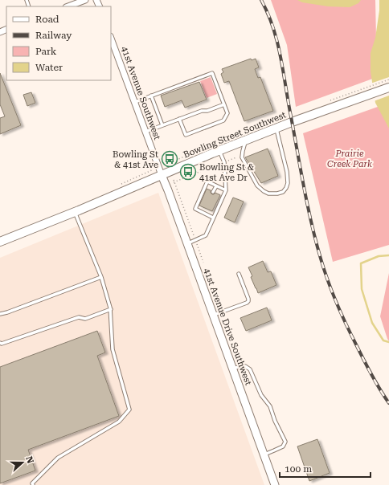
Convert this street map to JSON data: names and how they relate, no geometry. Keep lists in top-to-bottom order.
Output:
{
  "streets": {
    "main road": ["Bowling Street Southwest"],
    "street": ["41st Avenue Southwest", "41st Avenue Drive Southwest"]
  },
  "crossings": [
    ["41st Avenue Southwest", "Bowling Street Southwest"],
    ["41st Avenue Southwest", "41st Avenue Drive Southwest"],
    ["Bowling Street Southwest", "41st Avenue Drive Southwest"]
  ],
  "parks": ["Prairie Creek Park"],
  "places": {
    "bus stop": ["Bowling St & 41st Ave", "Bowling St & 41st Ave Dr"]
  },
  "legend": [
    "Road",
    "Railway",
    "Park",
    "Water"
  ],
  "scale_bar": "100 m",
  "north": "right"
}
